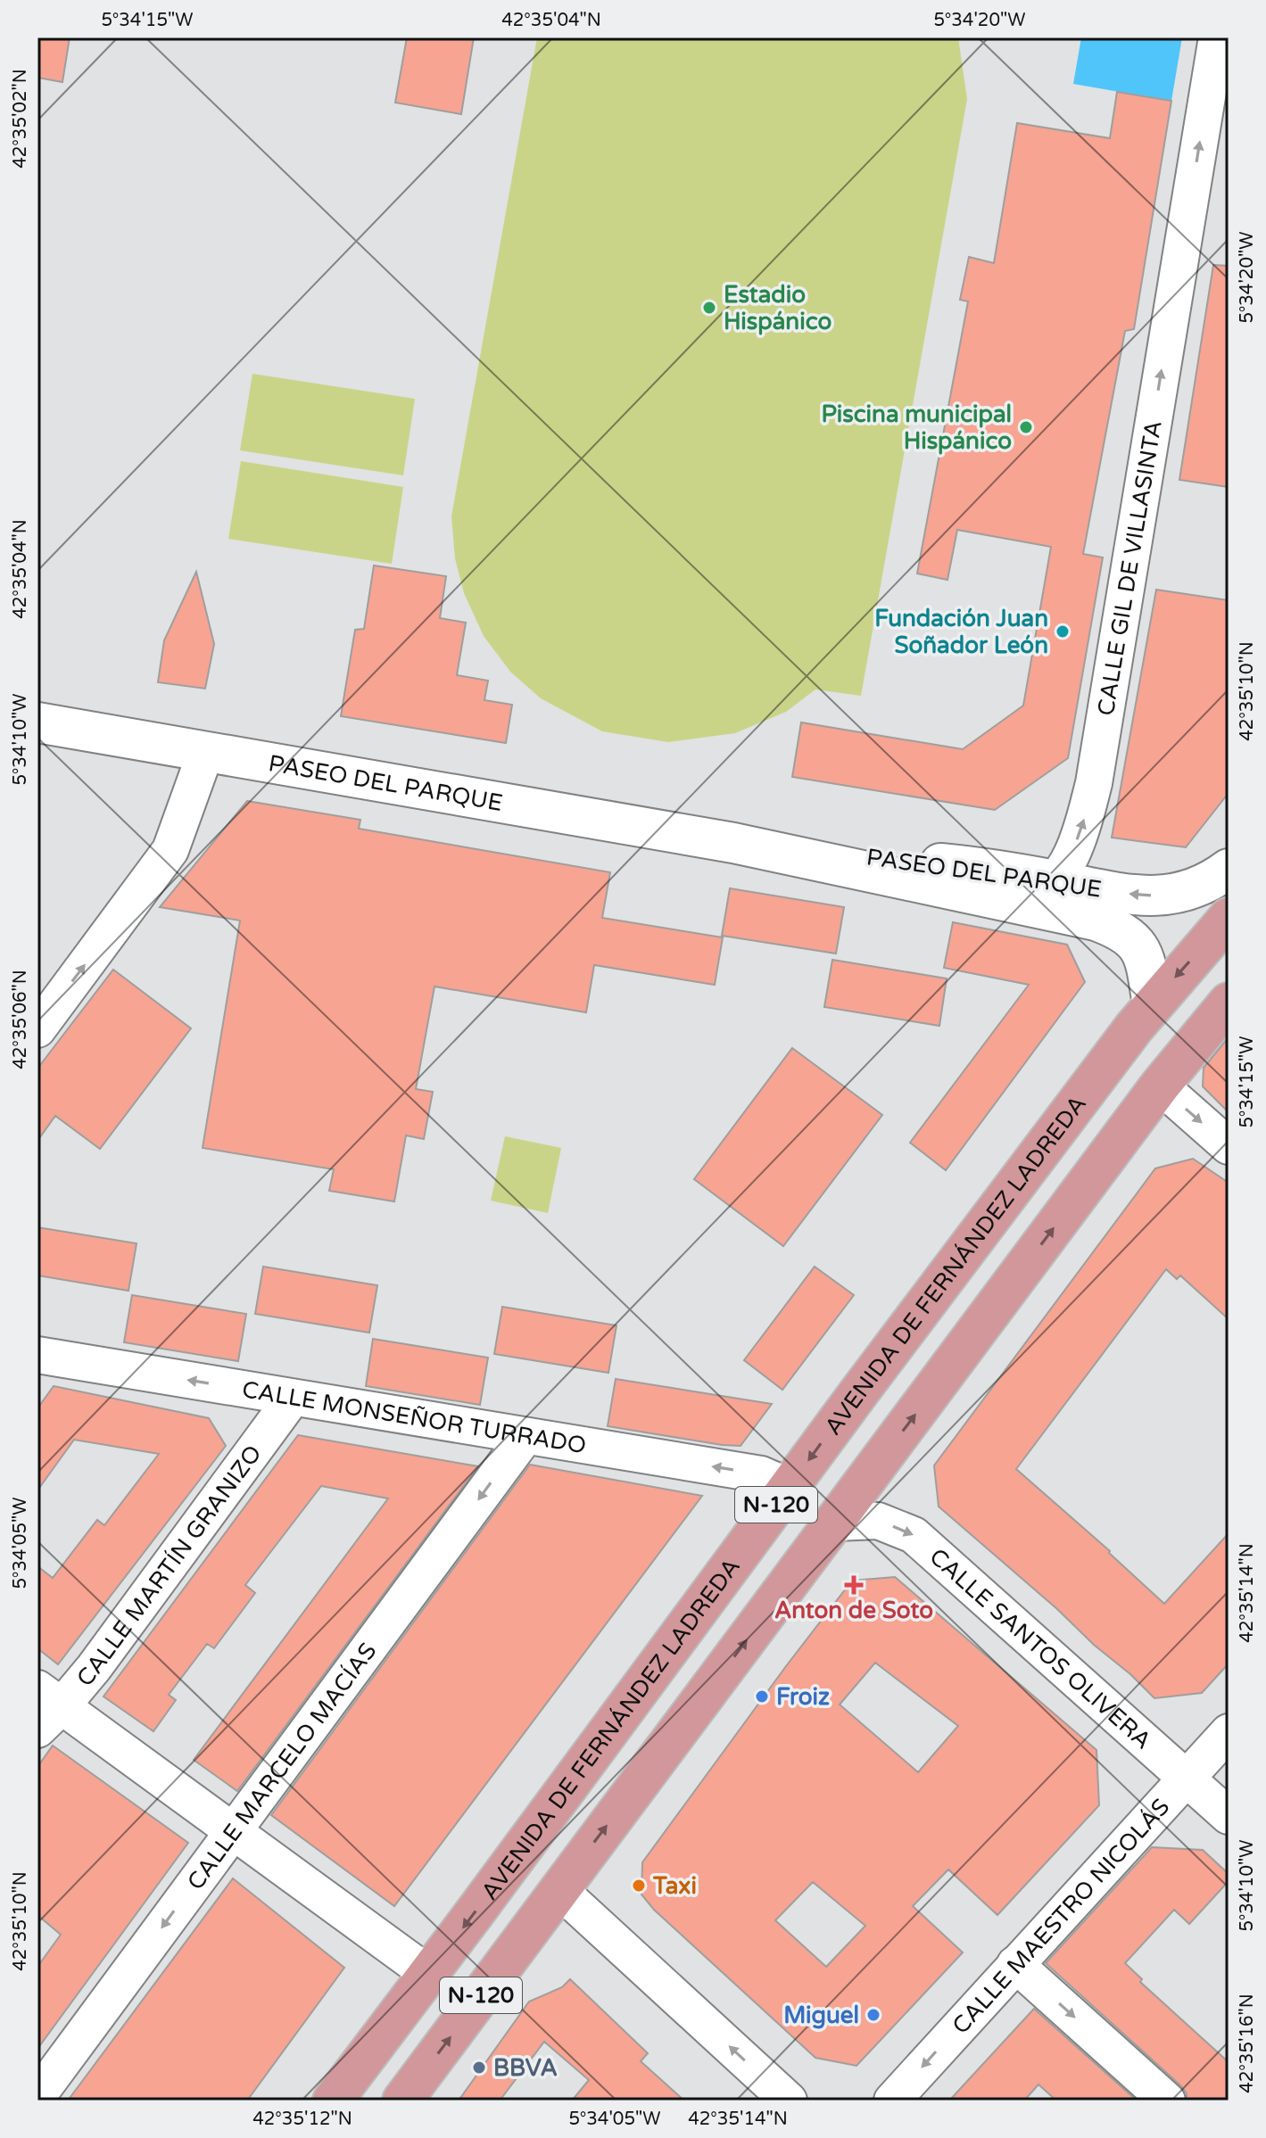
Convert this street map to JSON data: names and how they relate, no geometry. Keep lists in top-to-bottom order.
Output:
{
  "streets": {
    "highway": ["AVENIDA DE FERNÁNDEZ LADREDA", "N-120"],
    "street": [
      "CALLE GIL DE VILLASINTA",
      "PASEO DEL PARQUE",
      "CALLE MONSEÑOR TURRADO",
      "CALLE MARTÍN GRANIZO",
      "CALLE SANTOS OLIVERA",
      "CALLE MARCELO MACÍAS",
      "CALLE MAESTRO NICOLÁS"
    ]
  },
  "crossings": [
    ["CALLE GIL DE VILLASINTA", "PASEO DEL PARQUE"],
    ["PASEO DEL PARQUE", "AVENIDA DE FERNÁNDEZ LADREDA"],
    ["AVENIDA DE FERNÁNDEZ LADREDA", "CALLE MONSEÑOR TURRADO"],
    ["CALLE MONSEÑOR TURRADO", "CALLE MARTÍN GRANIZO"],
    ["CALLE MONSEÑOR TURRADO", "CALLE MARCELO MACÍAS"],
    ["N-120", "CALLE SANTOS OLIVERA"],
    ["CALLE SANTOS OLIVERA", "CALLE MAESTRO NICOLÁS"]
  ],
  "one_way": [
    "CALLE GIL DE VILLASINTA",
    "CALLE MONSEÑOR TURRADO",
    "CALLE SANTOS OLIVERA",
    "CALLE MARCELO MACÍAS",
    "CALLE MAESTRO NICOLÁS"
  ],
  "places": {
    "other": [
      "Estadio Hispánico",
      "Piscina municipal Hispánico",
      "Fundación Juan Soñador León",
      "Froiz",
      "Taxi",
      "Miguel",
      "BBVA"
    ],
    "health": ["Anton de Soto"]
  },
  "coordinates": [
    "5°34'15\"W",
    "42°35'04\"N",
    "5°34'20\"W",
    "42°35'02\"N",
    "42°35'10\"N",
    "5°34'10\"W",
    "42°35'06\"N",
    "5°34'05\"W",
    "42°35'14\"N",
    "42°35'16\"N",
    "42°35'12\"N"
  ]
}
